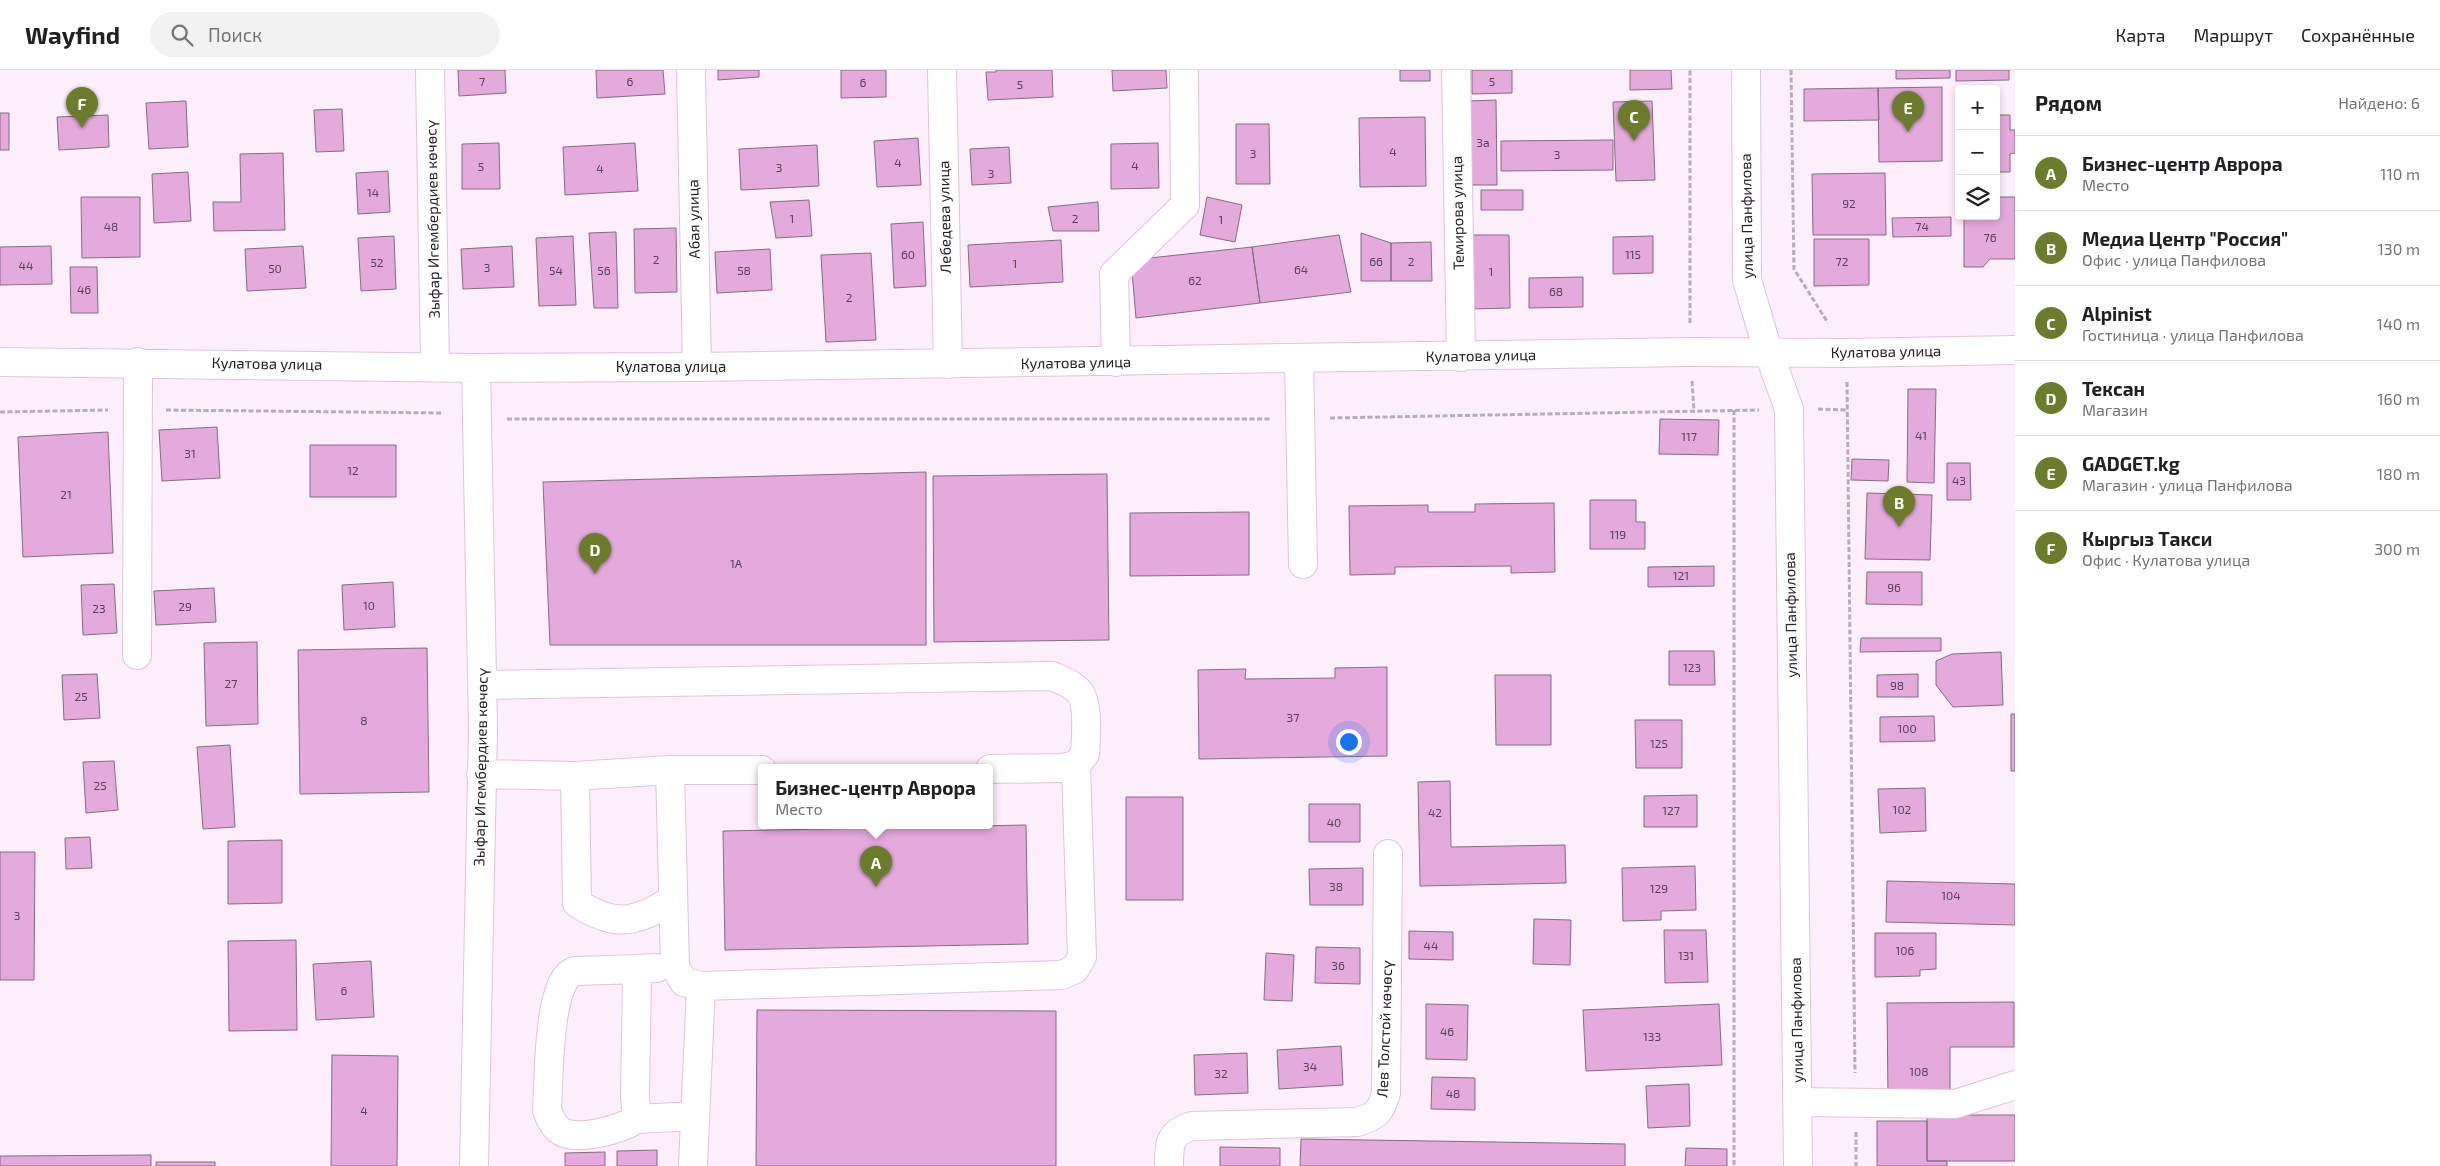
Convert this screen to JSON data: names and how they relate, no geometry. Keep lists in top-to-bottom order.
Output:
{
  "streets": {
    "street": [
      "Темирова улица",
      "улица Панфилова",
      "Лебедева улица",
      "Зыфар Игембердиев көчөсү",
      "Абая улица",
      "Кулатова улица",
      "Лев Толстой көчөсү"
    ]
  },
  "crossings": [
    ["Темирова улица", "Кулатова улица"],
    ["улица Панфилова", "Кулатова улица"],
    ["Лебедева улица", "Кулатова улица"],
    ["Зыфар Игембердиев көчөсү", "Кулатова улица"],
    ["Абая улица", "Кулатова улица"]
  ],
  "house_numbers": [
    "7",
    "6",
    "5",
    "6",
    "5",
    "3a",
    "4",
    "3",
    "3",
    "4",
    "4",
    "5",
    "3",
    "4",
    "3",
    "14",
    "92",
    "1",
    "2",
    "1",
    "48",
    "74",
    "76",
    "60",
    "115",
    "2",
    "66",
    "2",
    "72",
    "52",
    "1",
    "44",
    "3",
    "50",
    "64",
    "54",
    "56",
    "58",
    "1",
    "62",
    "46",
    "68",
    "2",
    "41",
    "117",
    "31",
    "12",
    "43",
    "21",
    "119",
    "1А",
    "121",
    "96",
    "10",
    "29",
    "23",
    "123",
    "27",
    "98",
    "25",
    "37",
    "8",
    "100",
    "125",
    "25",
    "102",
    "127",
    "42",
    "40",
    "38",
    "129",
    "104",
    "3",
    "44",
    "106",
    "131",
    "36",
    "6",
    "46",
    "133",
    "34",
    "108",
    "32",
    "48",
    "4"
  ],
  "page": {
    "header": "Wayfind",
    "search": "Поиск",
    "nav": ["Карта", "Маршрут", "Сохранённые"],
    "heading": ["Рядом", "Найдено: 6"],
    "map_buttons": ["+", "−"],
    "pins": [
      "F",
      "E",
      "C",
      "B",
      "D",
      "A"
    ],
    "list": [
      {
        "mark": "A",
        "name": "Бизнес-центр Аврора",
        "note": "Место",
        "value": "110 m"
      },
      {
        "mark": "B",
        "name": "Медиа Центр \"Россия\"",
        "note": "Офис · улица Панфилова",
        "value": "130 m"
      },
      {
        "mark": "C",
        "name": "Alpinist",
        "note": "Гостиница · улица Панфилова",
        "value": "140 m"
      },
      {
        "mark": "D",
        "name": "Тексан",
        "note": "Магазин",
        "value": "160 m"
      },
      {
        "mark": "E",
        "name": "GADGET.kg",
        "note": "Магазин · улица Панфилова",
        "value": "180 m"
      },
      {
        "mark": "F",
        "name": "Кыргыз Такси",
        "note": "Офис · Кулатова улица",
        "value": "300 m"
      }
    ],
    "popup": ["Бизнес-центр Аврора", "Место"]
  }
}
